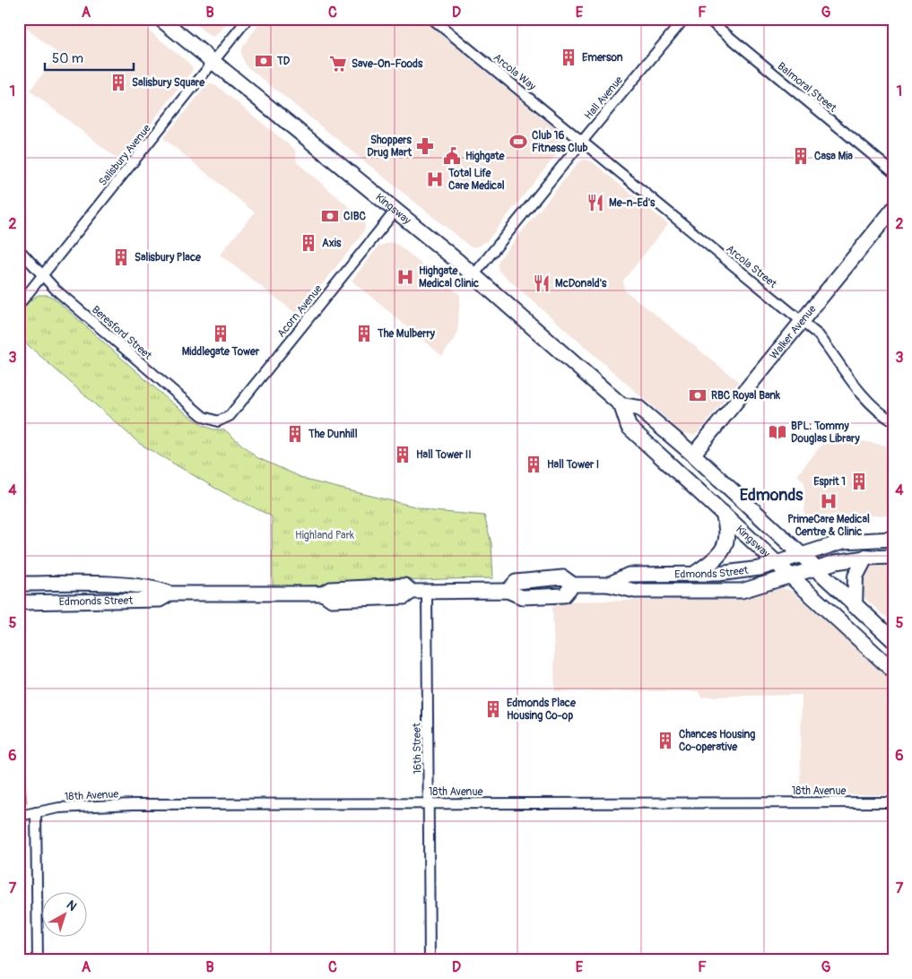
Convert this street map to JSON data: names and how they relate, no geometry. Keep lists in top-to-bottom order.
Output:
{
  "streets": {
    "main road": ["Kingsway"],
    "street": [
      "Arcola Way",
      "Balmoral Street",
      "Hall Avenue",
      "Salisbury Avenue",
      "Arcola Street",
      "Acorn Avenue",
      "Walker Avenue",
      "Beresford Street",
      "Edmonds Street",
      "16th Street",
      "18th Avenue"
    ]
  },
  "crossings": [
    ["Arcola Way", "Hall Avenue"],
    ["Arcola Way", "Arcola Street"],
    ["Hall Avenue", "Kingsway"],
    ["Hall Avenue", "Arcola Street"],
    ["Salisbury Avenue", "Kingsway"],
    ["Salisbury Avenue", "Beresford Street"],
    ["Kingsway", "Acorn Avenue"],
    ["Kingsway", "Walker Avenue"],
    ["Kingsway", "Edmonds Street"],
    ["Arcola Street", "Walker Avenue"],
    ["Acorn Avenue", "Beresford Street"],
    ["Edmonds Street", "16th Street"],
    ["16th Street", "18th Avenue"]
  ],
  "districts": ["Edmonds"],
  "parks": ["Highland Park"],
  "places": {
    "building": [
      "Emerson",
      "Salisbury Square",
      "Casa Mia",
      "Axis",
      "Salisbury Place",
      "Middlegate Tower",
      "The Mulberry",
      "The Dunhill",
      "Hall Tower II",
      "Hall Tower I",
      "Esprit 1",
      "Edmonds Place Housing Co-op",
      "Chances Housing Co-operative"
    ],
    "bank": ["TD", "CIBC", "RBC Royal Bank"],
    "supermarket": ["Save-On-Foods"],
    "sports": ["Club 16 Fitness Club"],
    "pharmacy": ["Shoppers Drug Mart"],
    "public building": ["Highgate"],
    "hospital": ["Total Life Care Medical", "Highgate Medical Clinic", "PrimeCare Medical Centre & Clinic"],
    "restaurant": ["Me-n-Ed's", "McDonald's"],
    "library": ["BPL: Tommy Douglas Library"]
  },
  "scale_bar": "50 m",
  "north": "top right",
  "grid": {
    "columns": [
      "A",
      "B",
      "C",
      "D",
      "E",
      "F",
      "G"
    ],
    "rows": [
      "1",
      "2",
      "3",
      "4",
      "5",
      "6",
      "7"
    ]
  }
}
